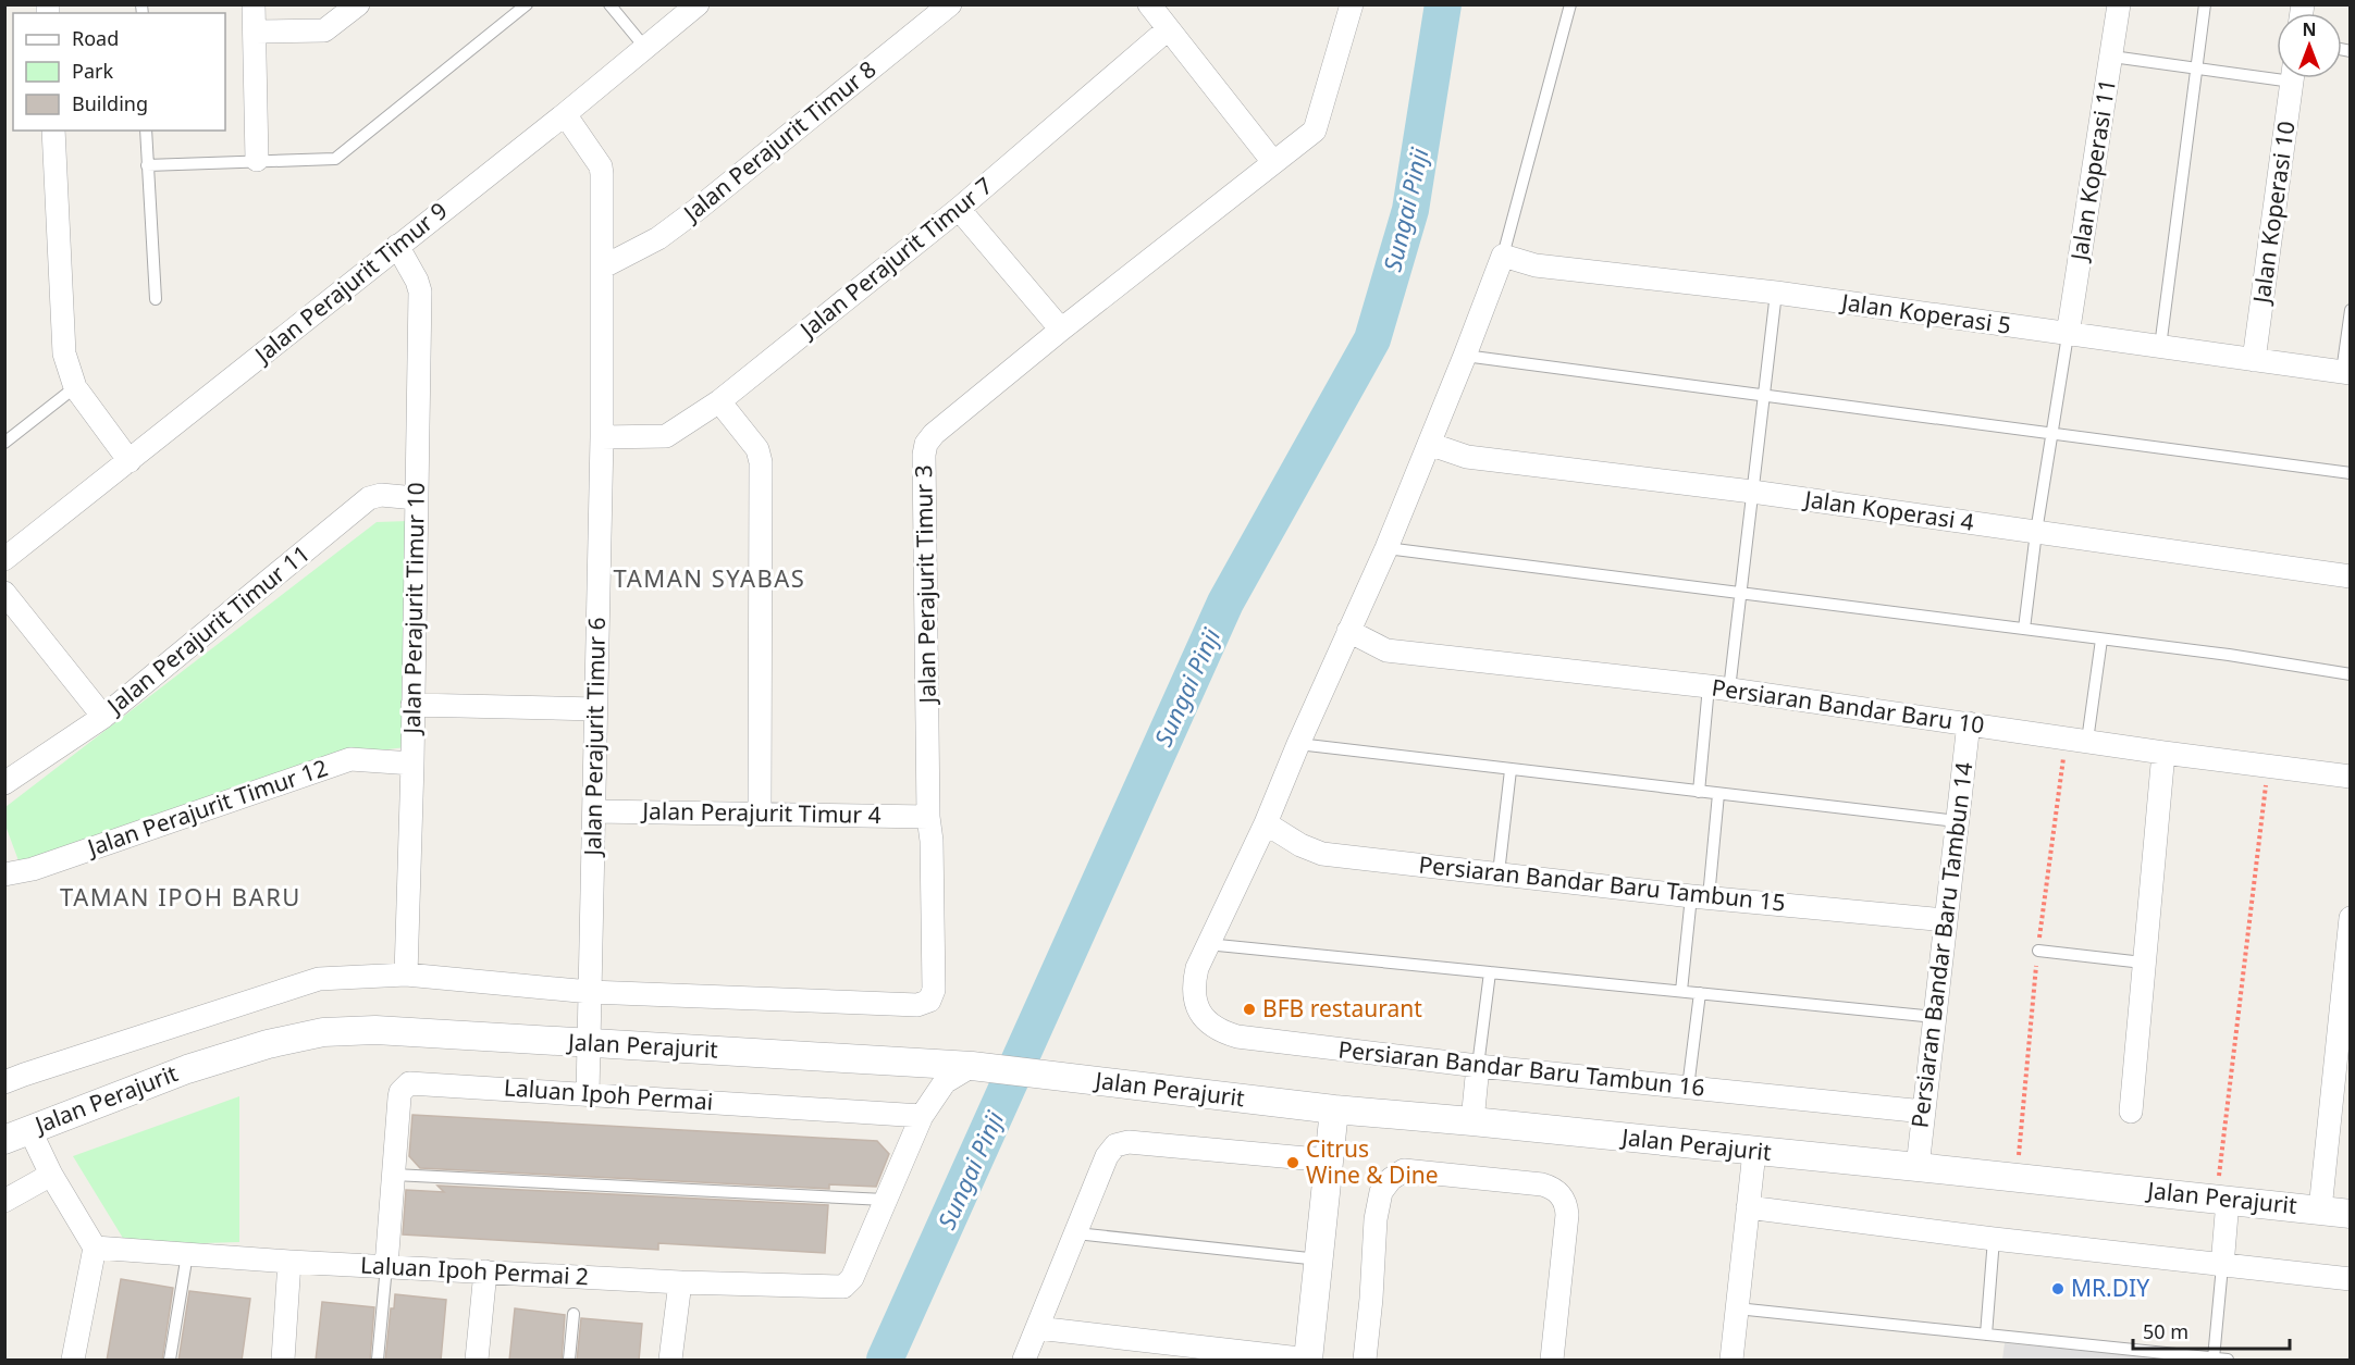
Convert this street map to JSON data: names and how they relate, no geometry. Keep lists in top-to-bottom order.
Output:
{
  "streets": {
    "street": [
      "Jalan Perajurit Timur 8",
      "Jalan Koperasi 11",
      "Jalan Koperasi 10",
      "Jalan Perajurit Timur 7",
      "Jalan Perajurit Timur 9",
      "Jalan Koperasi 5",
      "Jalan Koperasi 4",
      "Jalan Perajurit Timur 3",
      "Jalan Perajurit Timur 10",
      "Jalan Perajurit Timur 11",
      "Persiaran Bandar Baru 10",
      "Jalan Perajurit Timur 6",
      "Jalan Perajurit Timur 12",
      "Jalan Perajurit Timur 4",
      "Persiaran Bandar Baru Tambun 15",
      "Persiaran Bandar Baru Tambun 14",
      "Jalan Perajurit",
      "Persiaran Bandar Baru Tambun 16",
      "Laluan Ipoh Permai",
      "Laluan Ipoh Permai 2"
    ]
  },
  "crossings": [
    ["Jalan Perajurit Timur 8", "Jalan Perajurit Timur 6"],
    ["Jalan Koperasi 11", "Jalan Koperasi 5"],
    ["Jalan Koperasi 10", "Jalan Koperasi 5"],
    ["Jalan Perajurit Timur 7", "Jalan Perajurit Timur 6"],
    ["Jalan Perajurit Timur 9", "Jalan Perajurit Timur 10"],
    ["Jalan Perajurit Timur 9", "Jalan Perajurit Timur 6"],
    ["Jalan Koperasi 5", "Persiaran Bandar Baru Tambun 16"],
    ["Jalan Koperasi 4", "Persiaran Bandar Baru Tambun 16"],
    ["Jalan Perajurit Timur 3", "Jalan Perajurit Timur 6"],
    ["Jalan Perajurit Timur 3", "Jalan Perajurit Timur 4"],
    ["Jalan Perajurit Timur 10", "Jalan Perajurit Timur 11"],
    ["Jalan Perajurit Timur 10", "Jalan Perajurit Timur 12"],
    ["Persiaran Bandar Baru 10", "Persiaran Bandar Baru Tambun 14"],
    ["Persiaran Bandar Baru 10", "Persiaran Bandar Baru Tambun 16"],
    ["Jalan Perajurit Timur 6", "Jalan Perajurit Timur 4"],
    ["Jalan Perajurit Timur 6", "Jalan Perajurit"],
    ["Jalan Perajurit Timur 6", "Laluan Ipoh Permai"],
    ["Persiaran Bandar Baru Tambun 15", "Persiaran Bandar Baru Tambun 14"],
    ["Persiaran Bandar Baru Tambun 15", "Persiaran Bandar Baru Tambun 16"],
    ["Persiaran Bandar Baru Tambun 14", "Jalan Perajurit"],
    ["Persiaran Bandar Baru Tambun 14", "Persiaran Bandar Baru Tambun 16"],
    ["Laluan Ipoh Permai", "Laluan Ipoh Permai 2"]
  ],
  "districts": ["TAMAN SYABAS", "TAMAN IPOH BARU"],
  "water": ["Sungai Pinji"],
  "places": ["BFB restaurant", "Citrus Wine & Dine", "MR.DIY"],
  "legend": ["Road", "Park", "Building"],
  "scale_bar": "50 m",
  "north": "top"
}
